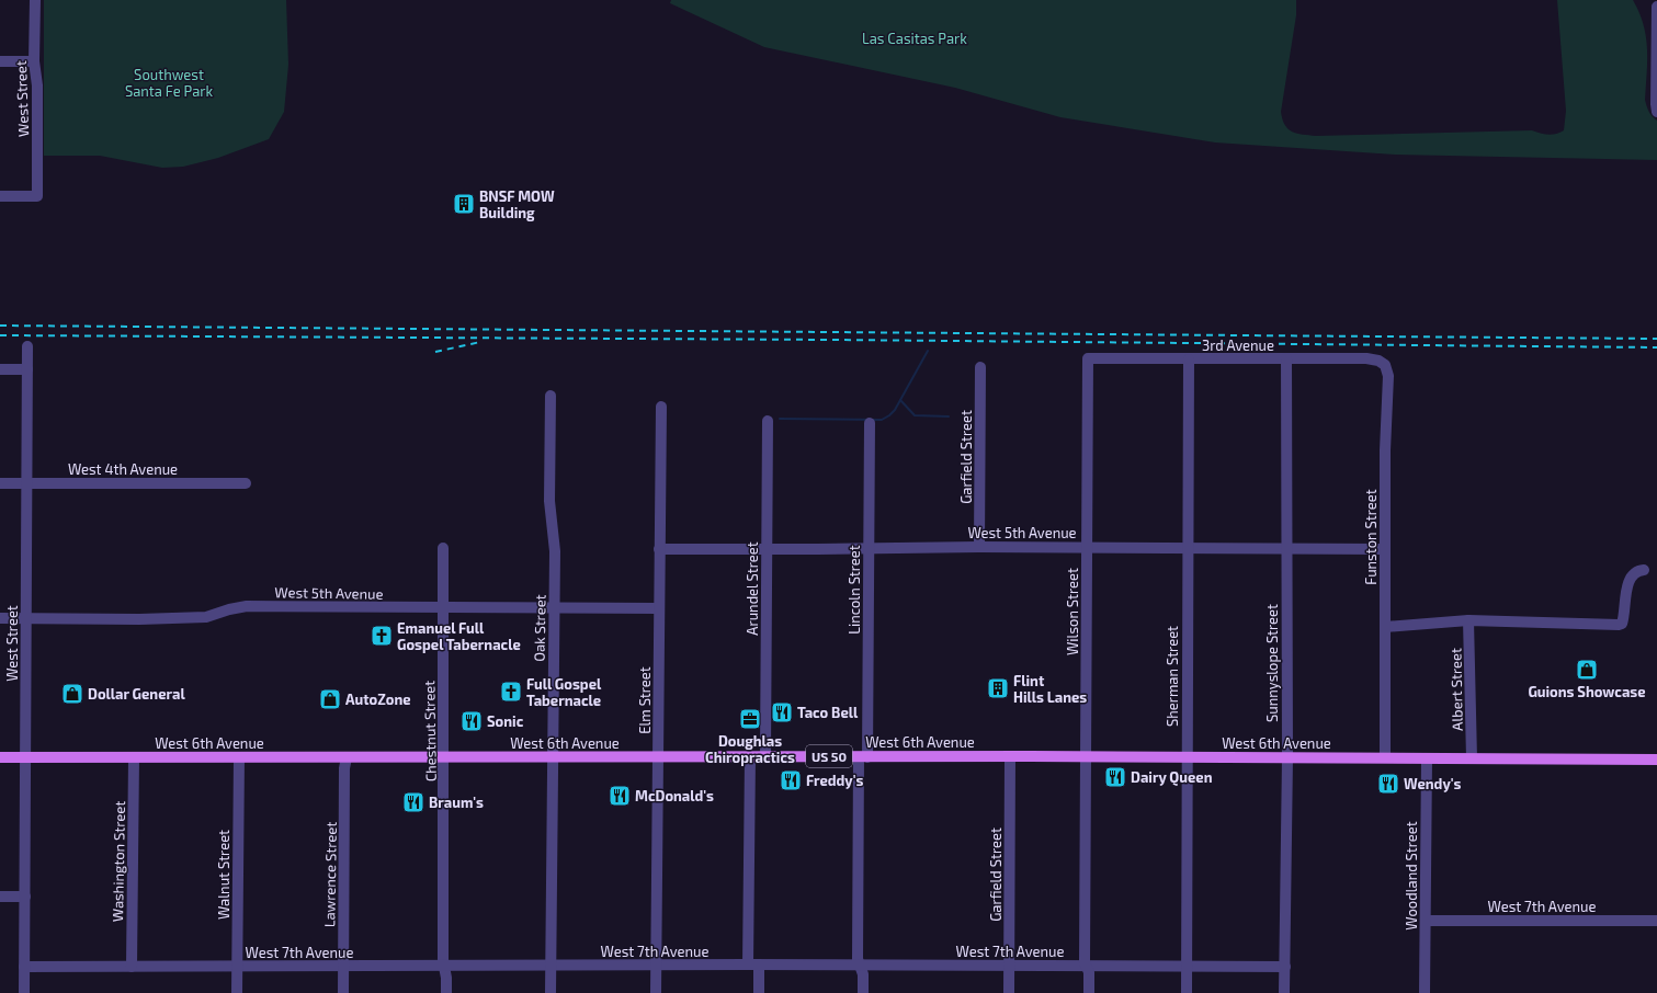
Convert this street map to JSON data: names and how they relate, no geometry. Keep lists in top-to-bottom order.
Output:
{
  "streets": {
    "main road": ["West 6th Avenue", "US 50"],
    "street": [
      "West Street",
      "3rd Avenue",
      "Garfield Street",
      "West 4th Avenue",
      "West 5th Avenue",
      "Funston Street",
      "Arundel Street",
      "Lincoln Street",
      "Wilson Street",
      "Oak Street",
      "Sunnyslope Street",
      "Sherman Street",
      "Albert Street",
      "Elm Street",
      "Chestnut Street",
      "Washington Street",
      "Walnut Street",
      "Lawrence Street",
      "Woodland Street",
      "West 7th Avenue"
    ]
  },
  "crossings": [
    ["West Street", "West 4th Avenue"],
    ["West Street", "West 5th Avenue"],
    ["West Street", "West 6th Avenue"],
    ["West Street", "West 7th Avenue"],
    ["3rd Avenue", "Funston Street"],
    ["3rd Avenue", "Wilson Street"],
    ["3rd Avenue", "Sunnyslope Street"],
    ["3rd Avenue", "Sherman Street"],
    ["Garfield Street", "West 5th Avenue"],
    ["Garfield Street", "West 6th Avenue"],
    ["Garfield Street", "West 7th Avenue"],
    ["West 5th Avenue", "Funston Street"],
    ["West 5th Avenue", "Arundel Street"],
    ["West 5th Avenue", "Lincoln Street"],
    ["West 5th Avenue", "Wilson Street"],
    ["West 5th Avenue", "Oak Street"],
    ["West 5th Avenue", "Sunnyslope Street"],
    ["West 5th Avenue", "Sherman Street"],
    ["West 5th Avenue", "Elm Street"],
    ["West 5th Avenue", "Chestnut Street"],
    ["Funston Street", "West 6th Avenue"],
    ["Arundel Street", "West 6th Avenue"],
    ["Lincoln Street", "West 6th Avenue"],
    ["Lincoln Street", "West 7th Avenue"],
    ["Wilson Street", "West 6th Avenue"],
    ["Wilson Street", "West 7th Avenue"],
    ["Oak Street", "West 6th Avenue"],
    ["Oak Street", "West 7th Avenue"],
    ["Sunnyslope Street", "West 6th Avenue"],
    ["Sunnyslope Street", "West 7th Avenue"],
    ["Sherman Street", "West 6th Avenue"],
    ["Sherman Street", "West 7th Avenue"],
    ["Albert Street", "West 6th Avenue"],
    ["Elm Street", "West 6th Avenue"],
    ["Elm Street", "West 7th Avenue"],
    ["Chestnut Street", "West 6th Avenue"],
    ["Chestnut Street", "West 7th Avenue"],
    ["West 6th Avenue", "Washington Street"],
    ["West 6th Avenue", "Walnut Street"],
    ["West 6th Avenue", "Lawrence Street"],
    ["West 6th Avenue", "Woodland Street"],
    ["Washington Street", "West 7th Avenue"],
    ["Walnut Street", "West 7th Avenue"],
    ["Lawrence Street", "West 7th Avenue"],
    ["Woodland Street", "West 7th Avenue"]
  ],
  "parks": ["Las Casitas Park", "Southwest Santa Fe Park"],
  "places": {
    "building": ["BNSF MOW Building", "Flint Hills Lanes"],
    "church": ["Emanuel Full Gospel Tabernacle", "Full Gospel Tabernacle"],
    "shop": ["Guions Showcase", "Dollar General", "AutoZone"],
    "restaurant": [
      "Taco Bell",
      "Sonic",
      "Dairy Queen",
      "Freddy's",
      "Wendy's",
      "McDonald's",
      "Braum's"
    ],
    "office": ["Doughlas Chiropractics"]
  }
}
